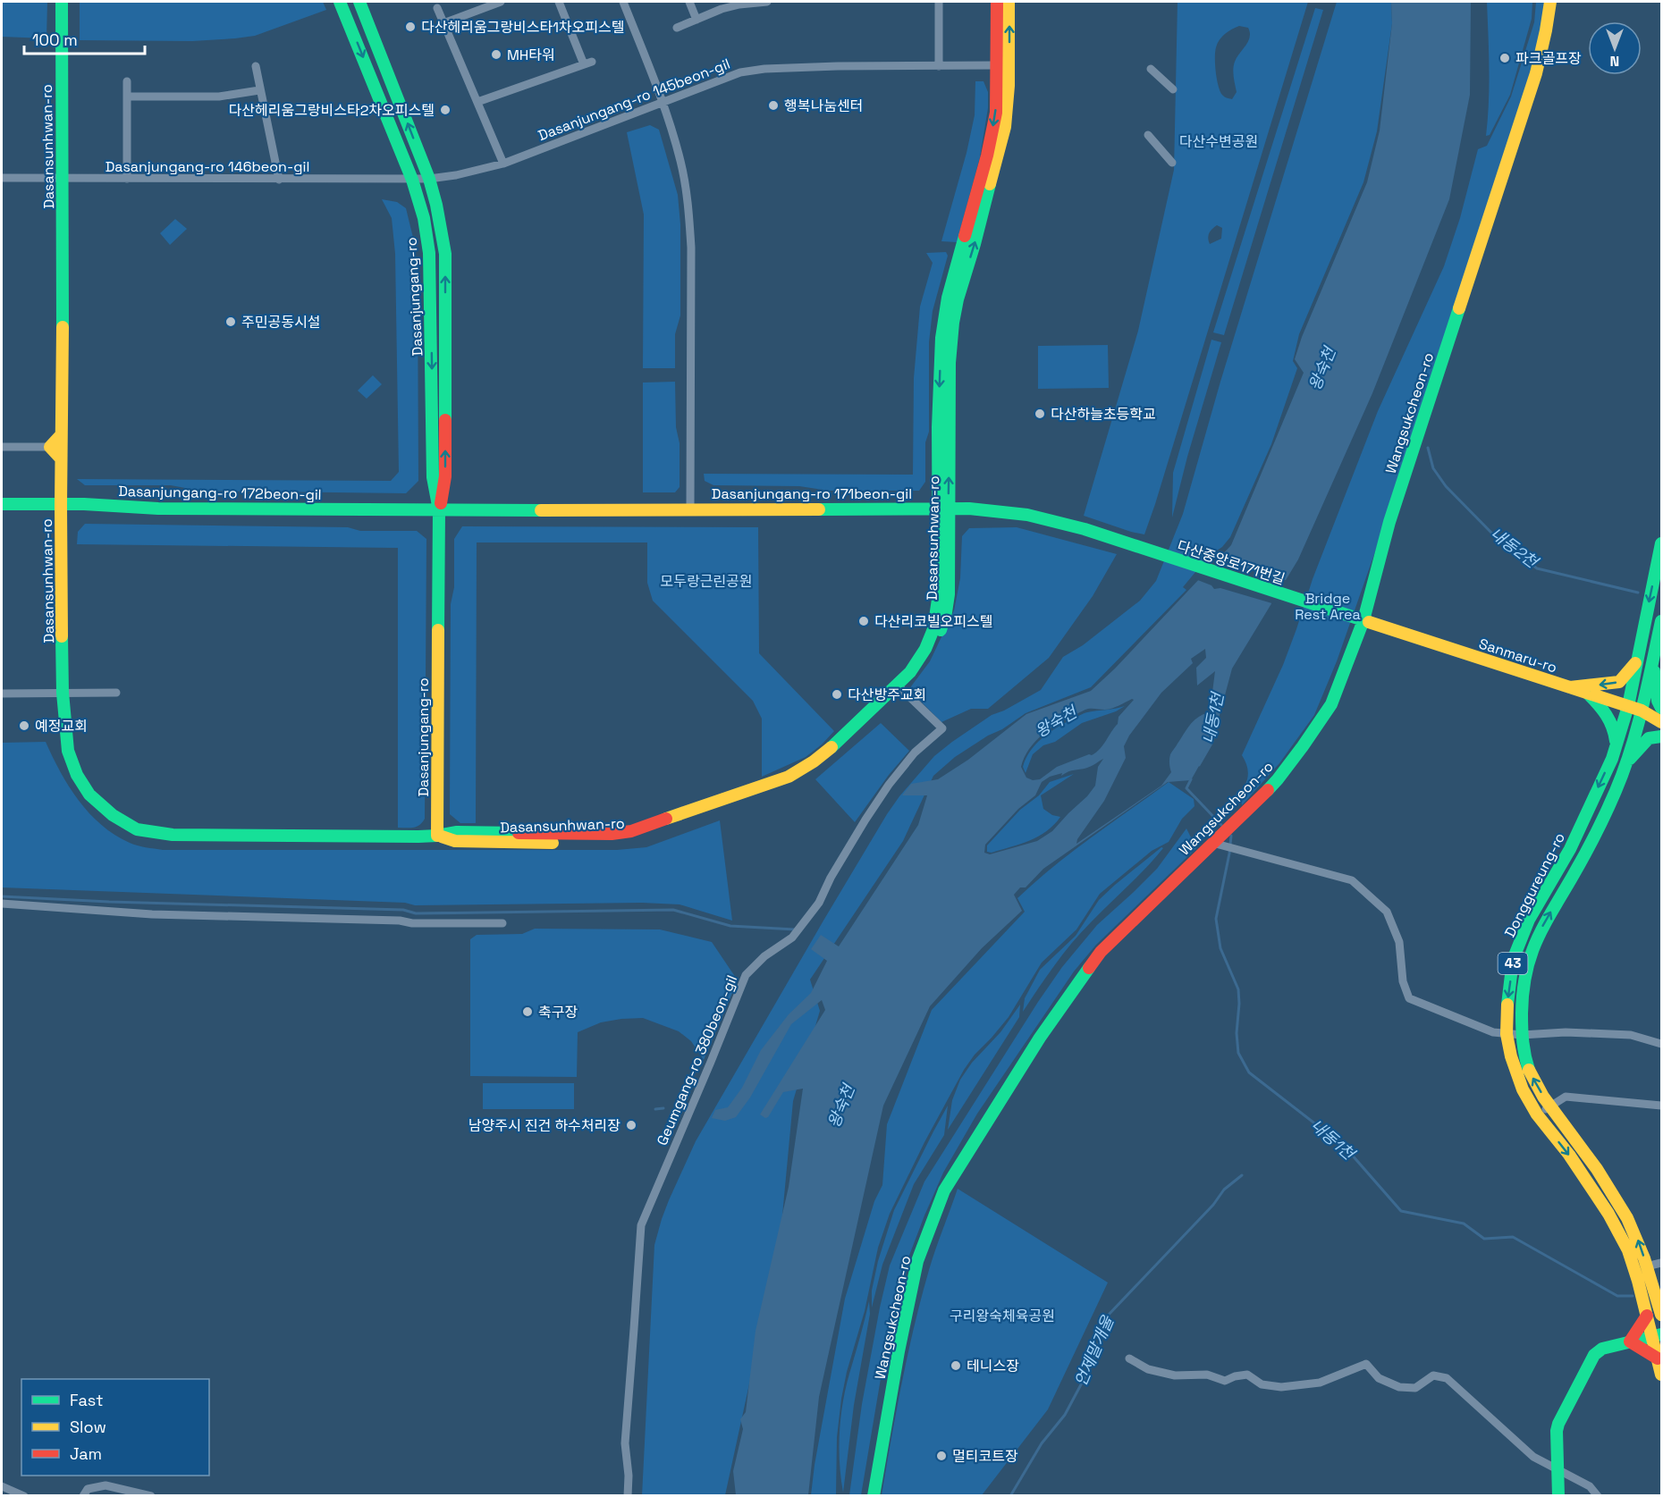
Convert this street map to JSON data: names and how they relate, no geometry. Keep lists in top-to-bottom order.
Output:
{
  "streets": {
    "street": [
      "Dasanjungang-ro 145beon-gil",
      "Dasansunhwan-ro",
      "Dasanjungang-ro 146beon-gil",
      "Dasanjungang-ro",
      "Wangsukcheon-ro",
      "Dasanjungang-ro 172beon-gil",
      "Dasanjungang-ro 171beon-gil",
      "다산중앙로171번길",
      "Sanmaru-ro",
      "Donggureung-ro",
      "43",
      "Geumgang-ro 380beon-gil"
    ]
  },
  "crossings": [
    ["Dasanjungang-ro 145beon-gil", "Dasansunhwan-ro"],
    ["Dasanjungang-ro 145beon-gil", "Dasanjungang-ro 146beon-gil"],
    ["Dasanjungang-ro 145beon-gil", "Dasanjungang-ro"],
    ["Dasanjungang-ro 145beon-gil", "Dasanjungang-ro 171beon-gil"],
    ["Dasansunhwan-ro", "Dasanjungang-ro 146beon-gil"],
    ["Dasansunhwan-ro", "Dasanjungang-ro"],
    ["Dasansunhwan-ro", "Dasanjungang-ro 172beon-gil"],
    ["Dasansunhwan-ro", "Dasanjungang-ro 171beon-gil"],
    ["Dasansunhwan-ro", "Geumgang-ro 380beon-gil"],
    ["Dasanjungang-ro 146beon-gil", "Dasanjungang-ro"],
    ["Dasanjungang-ro", "Dasanjungang-ro 172beon-gil"],
    ["Dasanjungang-ro", "Dasanjungang-ro 171beon-gil"],
    ["Wangsukcheon-ro", "다산중앙로171번길"],
    ["Wangsukcheon-ro", "Sanmaru-ro"],
    ["Dasanjungang-ro 172beon-gil", "Dasanjungang-ro 171beon-gil"],
    ["Dasanjungang-ro 171beon-gil", "다산중앙로171번길"],
    ["다산중앙로171번길", "Sanmaru-ro"],
    ["Sanmaru-ro", "Donggureung-ro"]
  ],
  "water": [
    "왕숙천",
    "내동2천",
    "내동1천",
    "언제말개울"
  ],
  "parks": [
    "다산수변공원",
    "모두랑근린공원",
    "Bridge Rest Area",
    "구리왕숙체육공원"
  ],
  "places": [
    "다산헤리움그랑비스타1차오피스텔",
    "MH타워",
    "파크골프장",
    "행복나눔센터",
    "다산헤리움그랑비스타2차오피스텔",
    "주민공동시설",
    "다산하늘초등학교",
    "다산리코빌오피스텔",
    "다산방주교회",
    "예정교회",
    "축구장",
    "남양주시 진건 하수처리장",
    "테니스장",
    "멀티코트장"
  ],
  "legend": ["Fast", "Slow", "Jam"],
  "scale_bar": "100 m",
  "north": "bottom"
}
